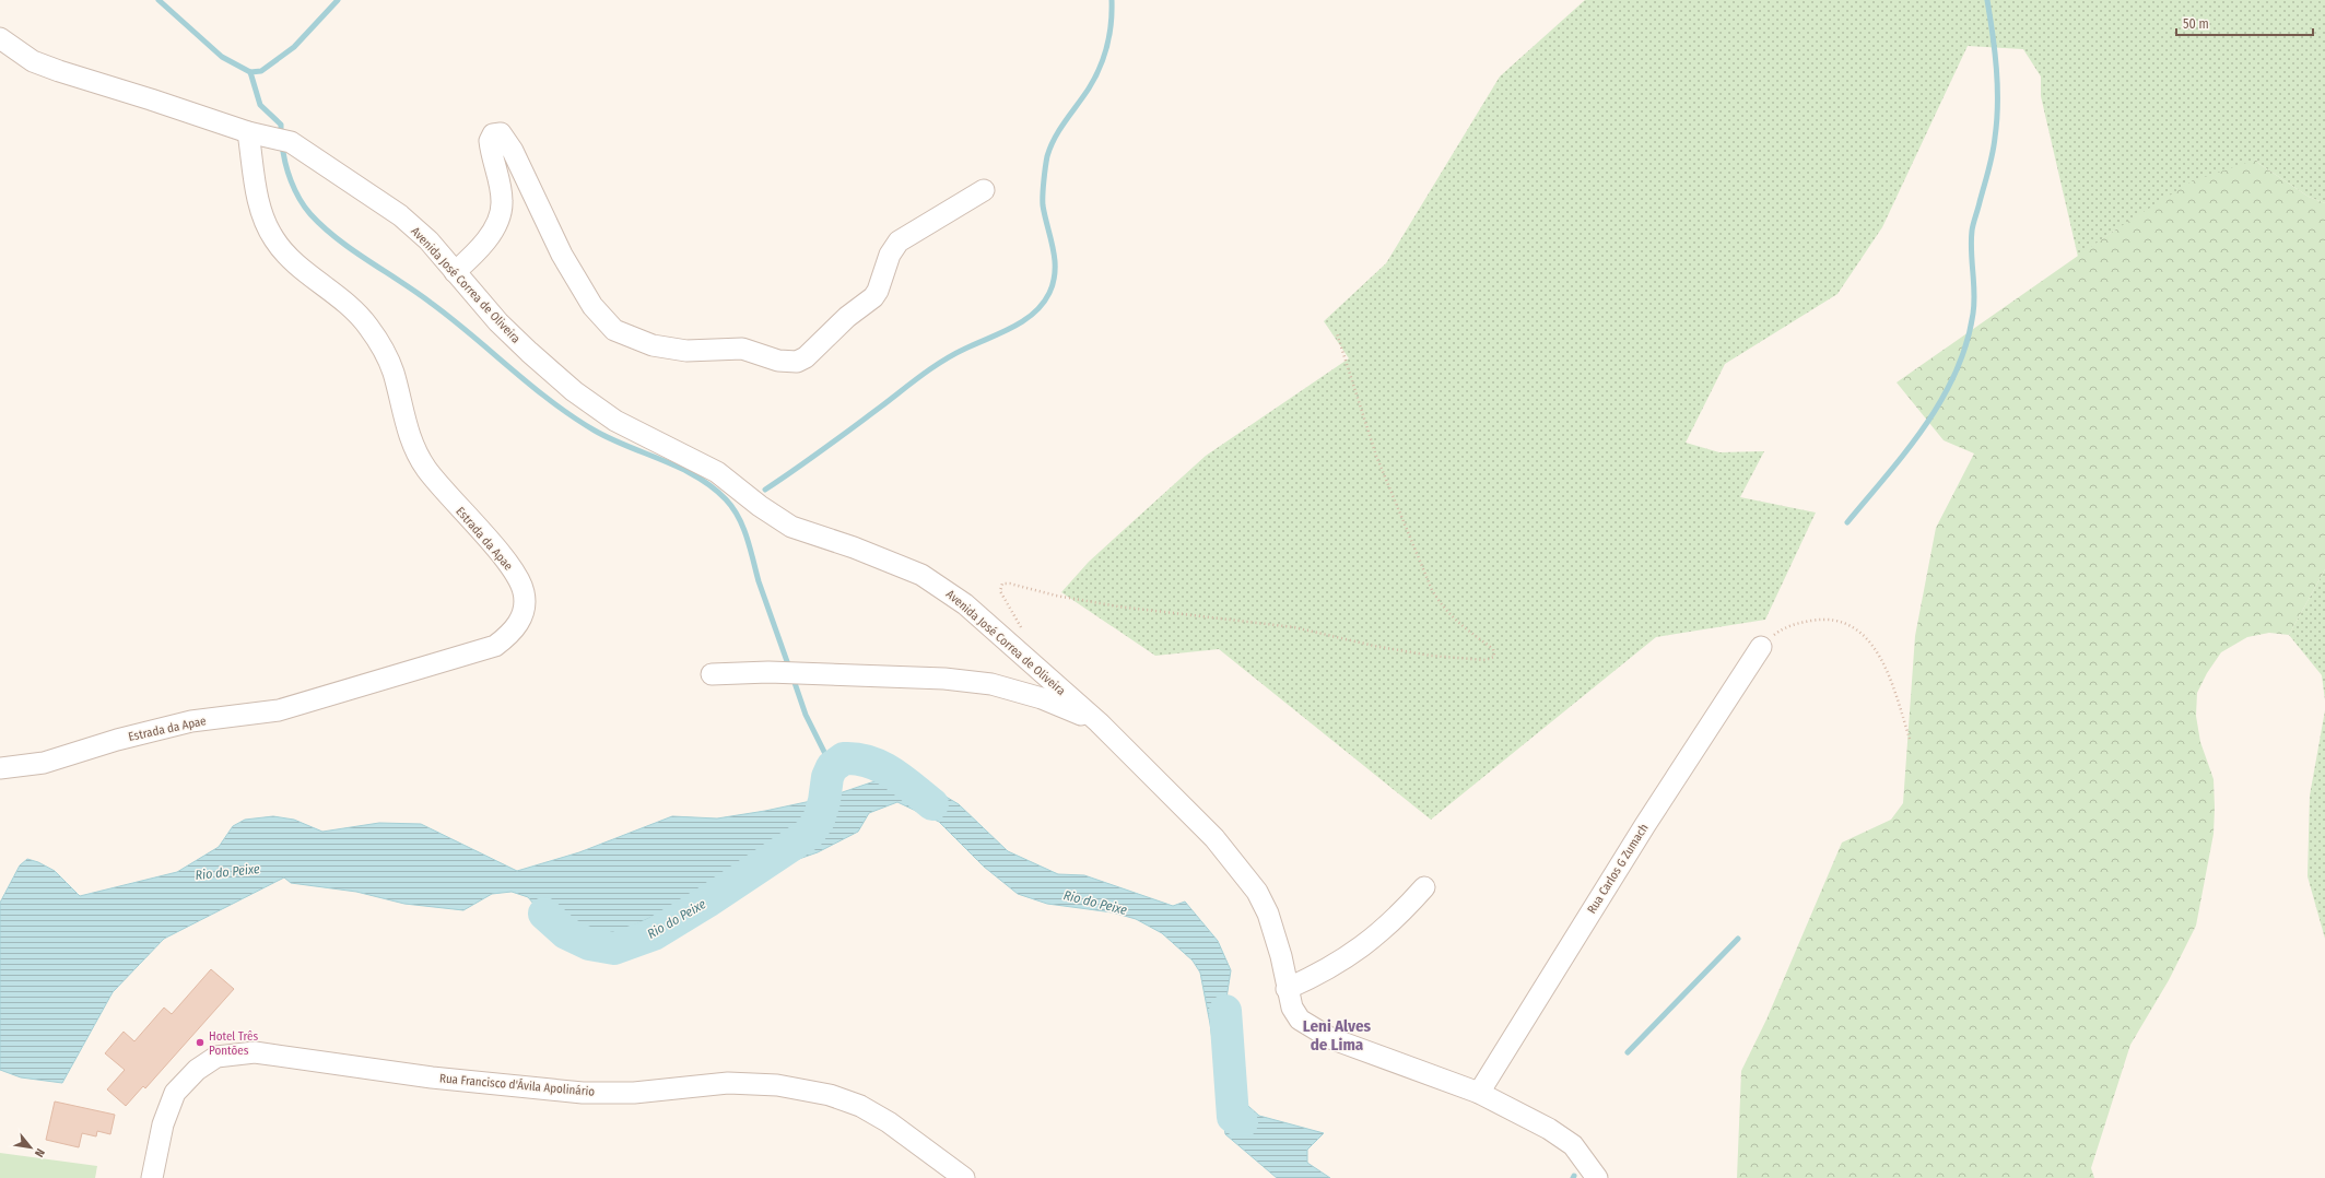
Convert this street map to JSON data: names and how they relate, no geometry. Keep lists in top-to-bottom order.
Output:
{
  "streets": {
    "street": [
      "Avenida José Correa de Oliveira",
      "Estrada da Apae",
      "Rua Carlos G Zumach",
      "Rua Francisco d'Ávila Apolinário"
    ]
  },
  "crossings": [
    ["Avenida José Correa de Oliveira", "Estrada da Apae"],
    ["Avenida José Correa de Oliveira", "Rua Carlos G Zumach"]
  ],
  "districts": ["Leni Alves de Lima"],
  "water": ["Rio do Peixe"],
  "places": ["Hotel Três Pontões"],
  "scale_bar": "50 m",
  "north": "bottom right"
}
